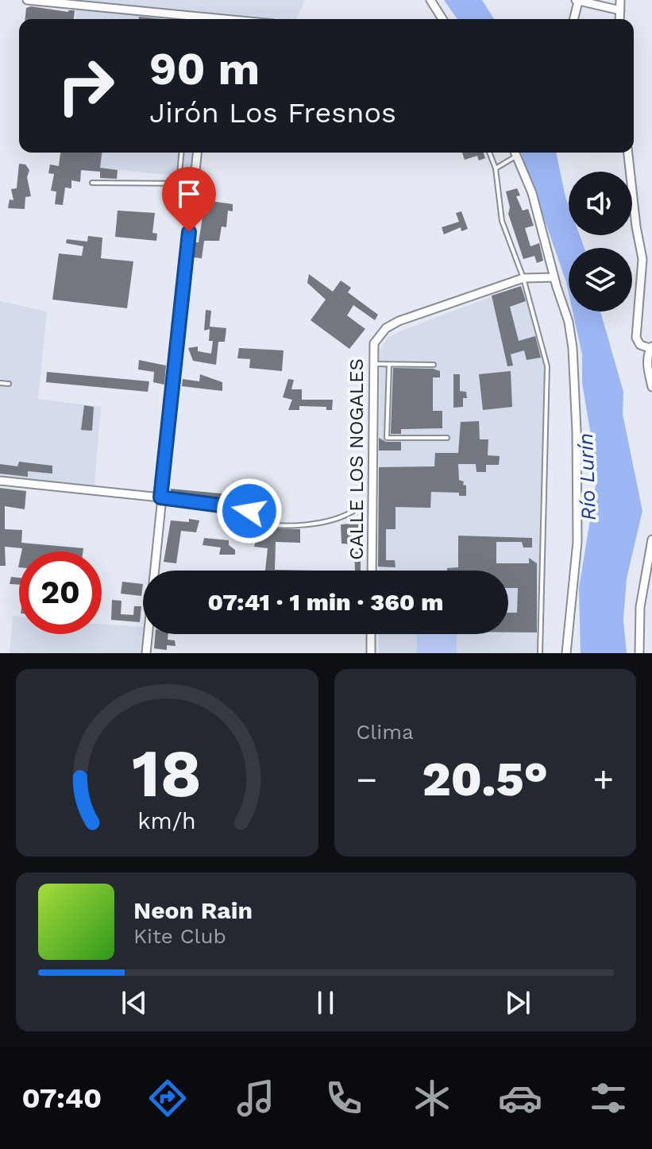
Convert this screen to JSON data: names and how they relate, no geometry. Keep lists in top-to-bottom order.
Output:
{
  "streets": {
    "street": ["CALLE LOS NOGALES"]
  },
  "water": ["Río Lurín"],
  "page": {
    "turn": ["90 m", "Jirón Los Fresnos"],
    "limit": "20",
    "trip": "07:41 · 1 min · 360 m",
    "tile": "Clima",
    "heat": ["−", "20.5°", "+"],
    "song": ["Neon Rain", "Kite Club"],
    "tabs": "07:40",
    "gauge": ["18", "km/h"]
  }
}
